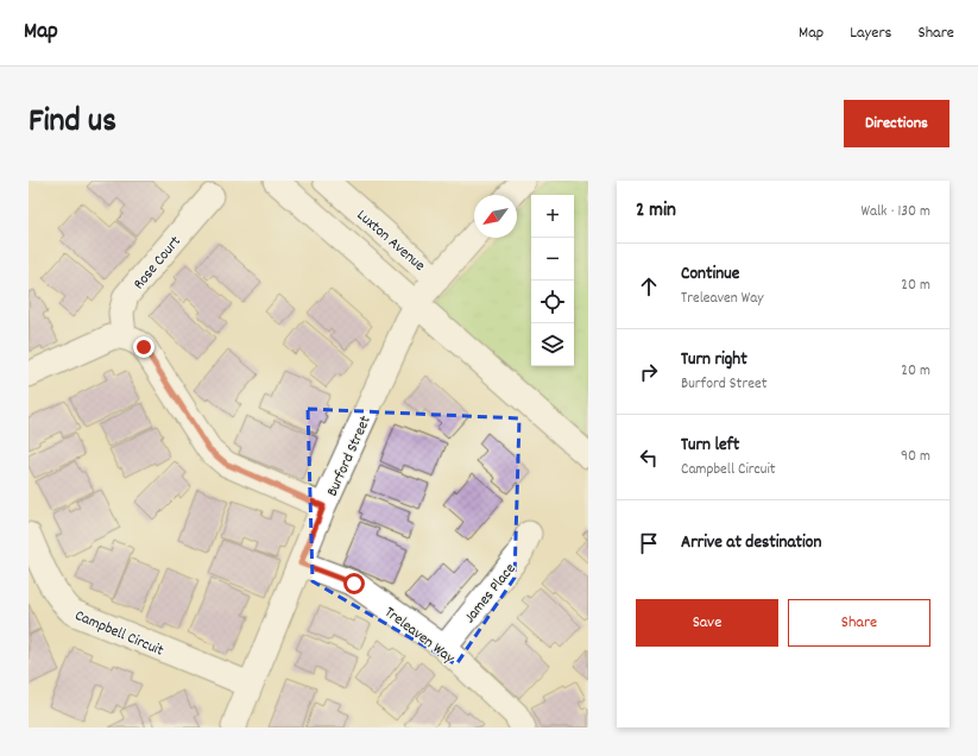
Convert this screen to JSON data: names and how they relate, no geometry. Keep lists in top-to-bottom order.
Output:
{
  "streets": {
    "street": [
      "Luxton Avenue",
      "Rose Court",
      "Burford Street",
      "James Place",
      "Campbell Circuit",
      "Treleaven Way"
    ]
  },
  "crossings": [
    ["Luxton Avenue", "Burford Street"],
    ["Burford Street", "Campbell Circuit"],
    ["Burford Street", "Treleaven Way"],
    ["James Place", "Treleaven Way"]
  ],
  "north": "bottom left",
  "page": {
    "header": "Map",
    "nav": ["Map", "Layers", "Share"],
    "title": "Find us",
    "buttons": [
      "Directions",
      ["Save", "Share"]
    ],
    "heading": ["2 min", "Walk · 130 m"],
    "map_buttons": ["+", "−"],
    "list": [
      ["Continue", "Treleaven Way", "20 m"],
      ["Turn right", "Burford Street", "20 m"],
      ["Turn left", "Campbell Circuit", "90 m"],
      "Arrive at destination"
    ]
  }
}
